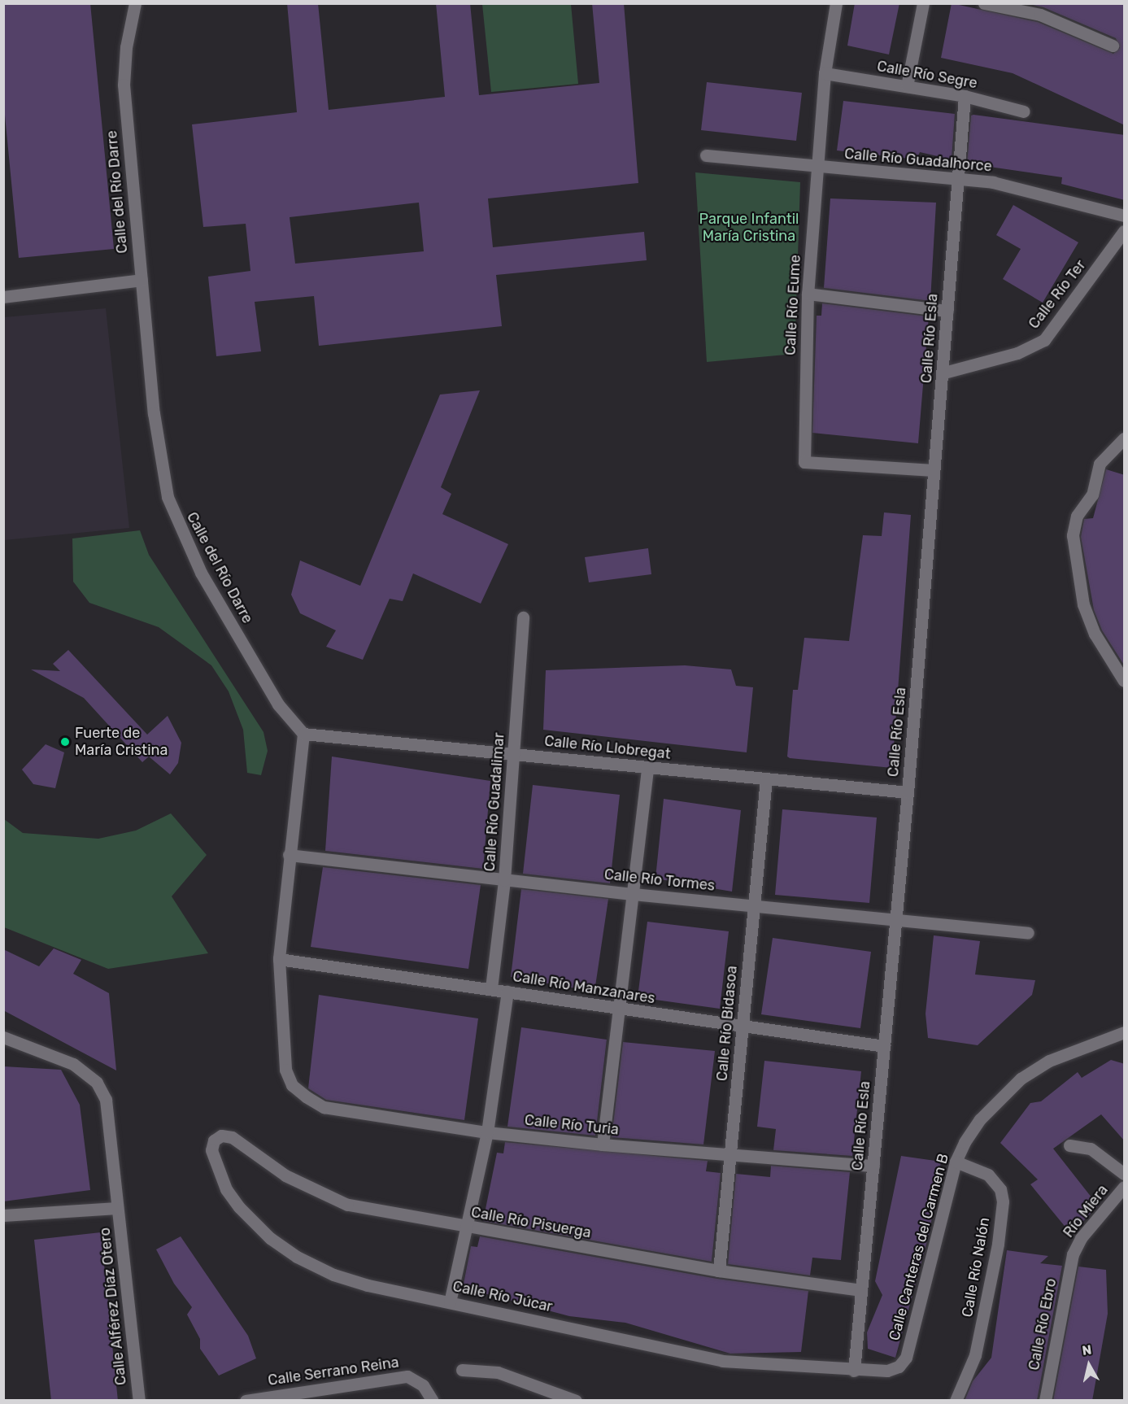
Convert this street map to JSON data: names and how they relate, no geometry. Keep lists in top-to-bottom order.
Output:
{
  "streets": {
    "street": [
      "Calle Río Segre",
      "Calle Río Guadalhorce",
      "Calle del Río Darre",
      "Calle Río Ter",
      "Calle Río Eume",
      "Calle Río Esla",
      "Calle Río Llobregat",
      "Calle Río Guadalimar",
      "Calle Río Tormes",
      "Calle Río Manzanares",
      "Calle Río Bidasoa",
      "Calle Río Turia",
      "Río Miera",
      "Calle Río Pisuerga",
      "Calle Canteras del Carmen B",
      "Calle Río Nalón",
      "Calle Río Júcar",
      "Calle Alférez Díaz Otero",
      "Calle Río Ebro",
      "Calle Serrano Reina"
    ]
  },
  "crossings": [
    ["Calle Río Segre", "Calle Río Eume"],
    ["Calle Río Segre", "Calle Río Esla"],
    ["Calle Río Guadalhorce", "Calle Río Eume"],
    ["Calle Río Guadalhorce", "Calle Río Esla"],
    ["Calle del Río Darre", "Calle Río Llobregat"],
    ["Calle Río Ter", "Calle Río Esla"],
    ["Calle Río Eume", "Calle Río Esla"],
    ["Calle Río Esla", "Calle Río Llobregat"],
    ["Calle Río Esla", "Calle Río Tormes"],
    ["Calle Río Esla", "Calle Río Manzanares"],
    ["Calle Río Esla", "Calle Río Turia"],
    ["Calle Río Esla", "Calle Río Pisuerga"],
    ["Calle Río Esla", "Calle Canteras del Carmen B"],
    ["Calle Río Esla", "Calle Río Júcar"],
    ["Calle Río Llobregat", "Calle Río Guadalimar"],
    ["Calle Río Llobregat", "Calle Río Bidasoa"],
    ["Calle Río Guadalimar", "Calle Río Tormes"],
    ["Calle Río Guadalimar", "Calle Río Manzanares"],
    ["Calle Río Tormes", "Calle Río Bidasoa"],
    ["Calle Río Manzanares", "Calle Río Bidasoa"],
    ["Calle Río Manzanares", "Calle Río Turia"],
    ["Calle Río Bidasoa", "Calle Río Turia"],
    ["Calle Río Bidasoa", "Calle Río Pisuerga"],
    ["Río Miera", "Calle Río Ebro"],
    ["Calle Río Pisuerga", "Calle Río Júcar"],
    ["Calle Canteras del Carmen B", "Calle Río Nalón"],
    ["Calle Canteras del Carmen B", "Calle Río Júcar"]
  ],
  "parks": ["Parque Infantil María Cristina"],
  "places": ["Fuerte de María Cristina"],
  "north": "top"
}
